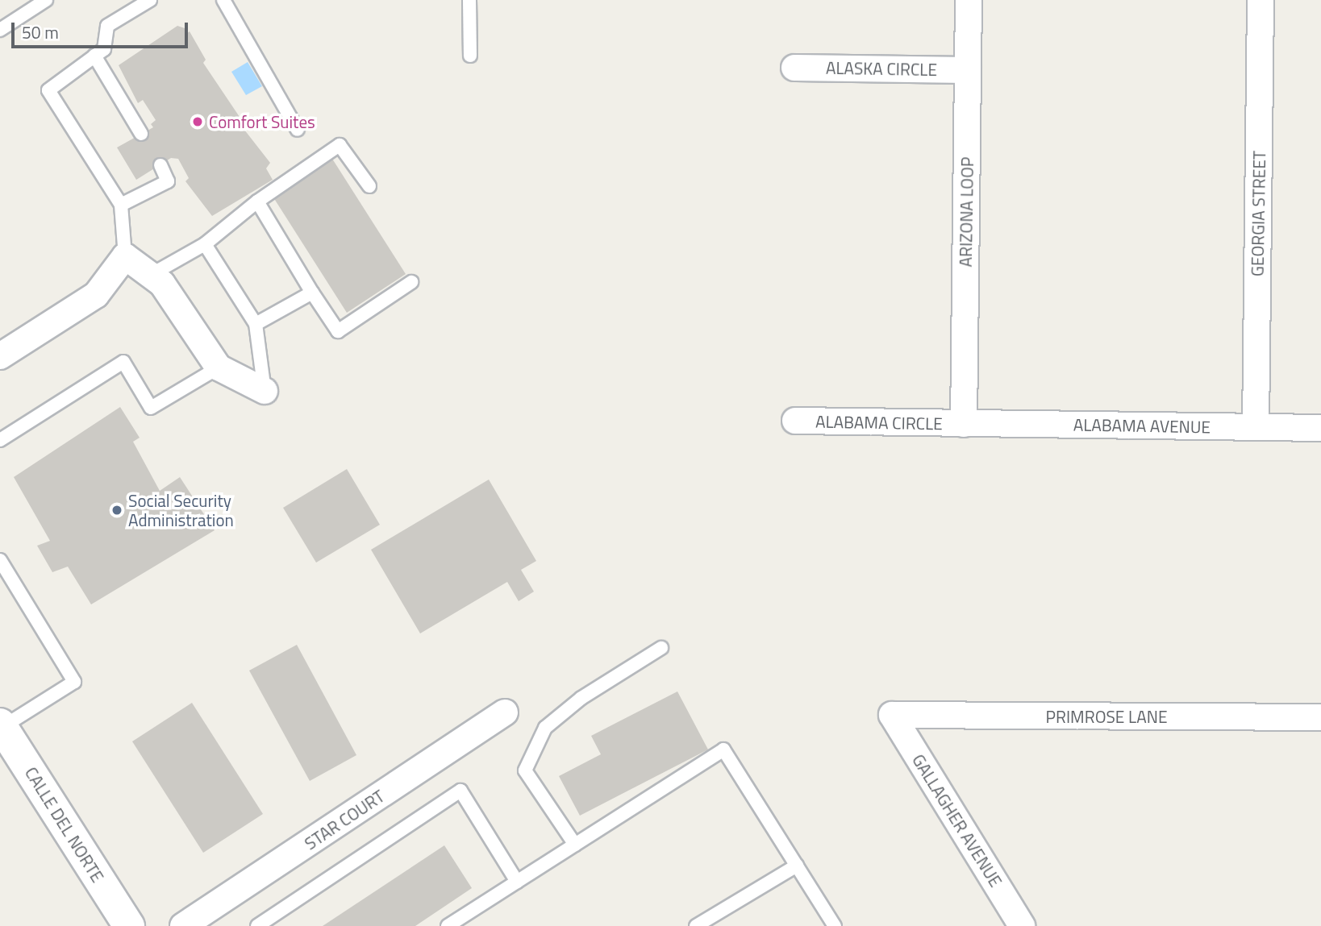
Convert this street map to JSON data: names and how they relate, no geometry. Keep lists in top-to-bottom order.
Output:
{
  "streets": {
    "street": [
      "ALASKA CIRCLE",
      "ARIZONA LOOP",
      "GEORGIA STREET",
      "ALABAMA CIRCLE",
      "ALABAMA AVENUE",
      "PRIMROSE LANE",
      "STAR COURT",
      "GALLAGHER AVENUE",
      "CALLE DEL NORTE"
    ]
  },
  "crossings": [
    ["ALASKA CIRCLE", "ARIZONA LOOP"],
    ["ARIZONA LOOP", "ALABAMA CIRCLE"],
    ["ARIZONA LOOP", "ALABAMA AVENUE"],
    ["GEORGIA STREET", "ALABAMA AVENUE"],
    ["ALABAMA CIRCLE", "ALABAMA AVENUE"],
    ["PRIMROSE LANE", "GALLAGHER AVENUE"]
  ],
  "places": ["Comfort Suites", "Social Security Administration"],
  "scale_bar": "50 m"
}
